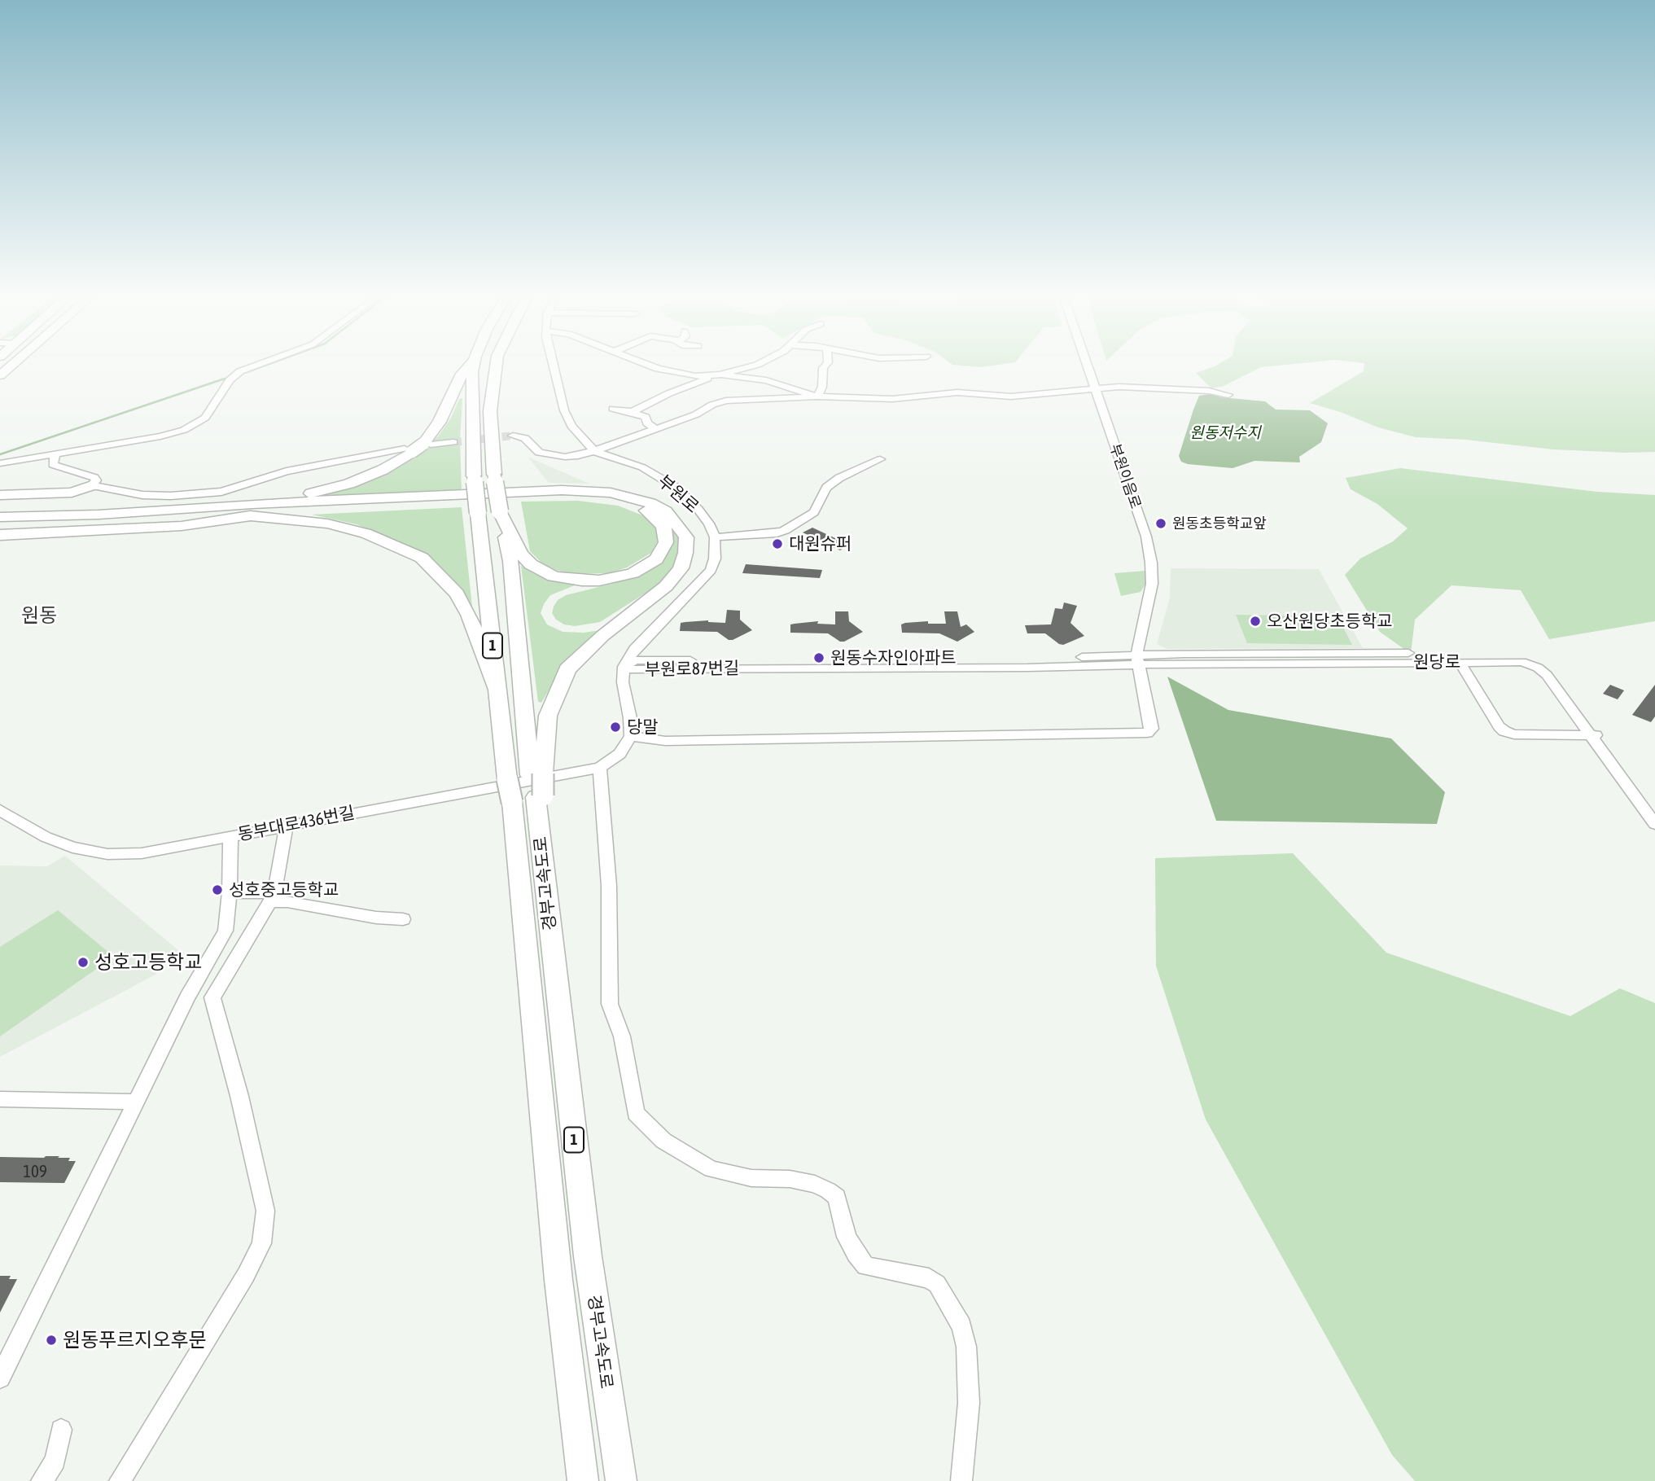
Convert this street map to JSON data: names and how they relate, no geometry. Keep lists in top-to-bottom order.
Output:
{
  "streets": {
    "highway": ["1", "경부고속도로"],
    "street": [
      "부원이음로",
      "부원로",
      "원당로",
      "부원로87번길",
      "동부대로436번길"
    ]
  },
  "crossings": [
    ["부원이음로", "원당로"],
    ["부원이음로", "부원로87번길"],
    ["원당로", "부원로87번길"]
  ],
  "districts": ["원동"],
  "water": ["원동저수지"],
  "places": [
    "원동초등학교앞",
    "대원슈퍼",
    "오산원당초등학교",
    "원동수자인아파트",
    "당말",
    "성호중고등학교",
    "성호고등학교",
    "원동푸르지오후문"
  ],
  "house_numbers": ["109"]
}
